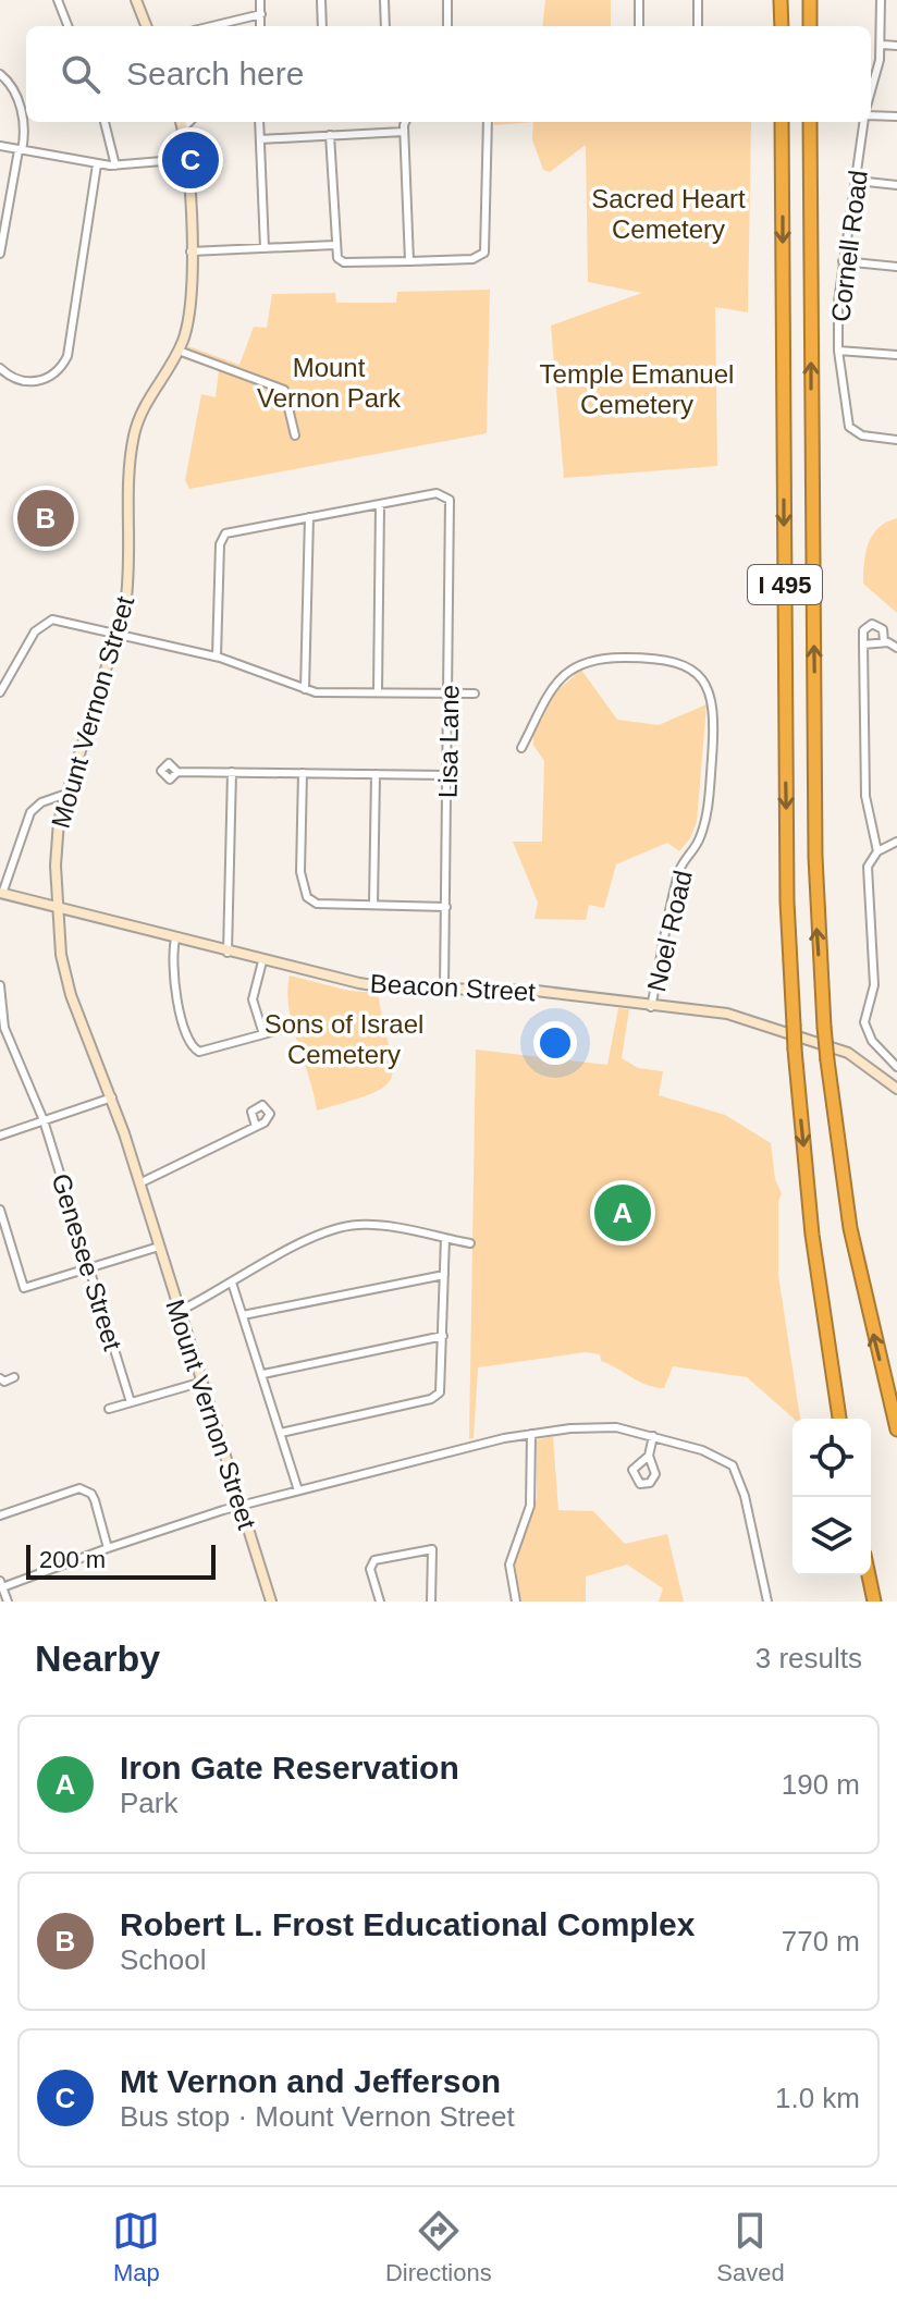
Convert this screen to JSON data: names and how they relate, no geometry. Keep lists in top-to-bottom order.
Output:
{
  "streets": {
    "highway": ["I 495"],
    "main road": ["Mount Vernon Street", "Beacon Street"],
    "street": [
      "Cornell Road",
      "Lisa Lane",
      "Noel Road",
      "Genesee Street"
    ]
  },
  "crossings": [
    ["Mount Vernon Street", "Beacon Street"],
    ["Lisa Lane", "Beacon Street"],
    ["Noel Road", "Beacon Street"]
  ],
  "parks": [
    "Sacred Heart Cemetery",
    "Mount Vernon Park",
    "Temple Emanuel Cemetery",
    "Sons of Israel Cemetery"
  ],
  "scale_bar": "200 m",
  "page": {
    "search": "Search here",
    "pins": ["C", "B", "A"],
    "scale": "200 m",
    "heading": ["Nearby", "3 results"],
    "list": [
      {
        "mark": "A",
        "name": "Iron Gate Reservation",
        "note": "Park",
        "value": "190 m"
      },
      {
        "mark": "B",
        "name": "Robert L. Frost Educational Complex",
        "note": "School",
        "value": "770 m"
      },
      {
        "mark": "C",
        "name": "Mt Vernon and Jefferson",
        "note": "Bus stop · Mount Vernon Street",
        "value": "1.0 km"
      }
    ],
    "nav": ["Map", "Directions", "Saved"]
  }
}
